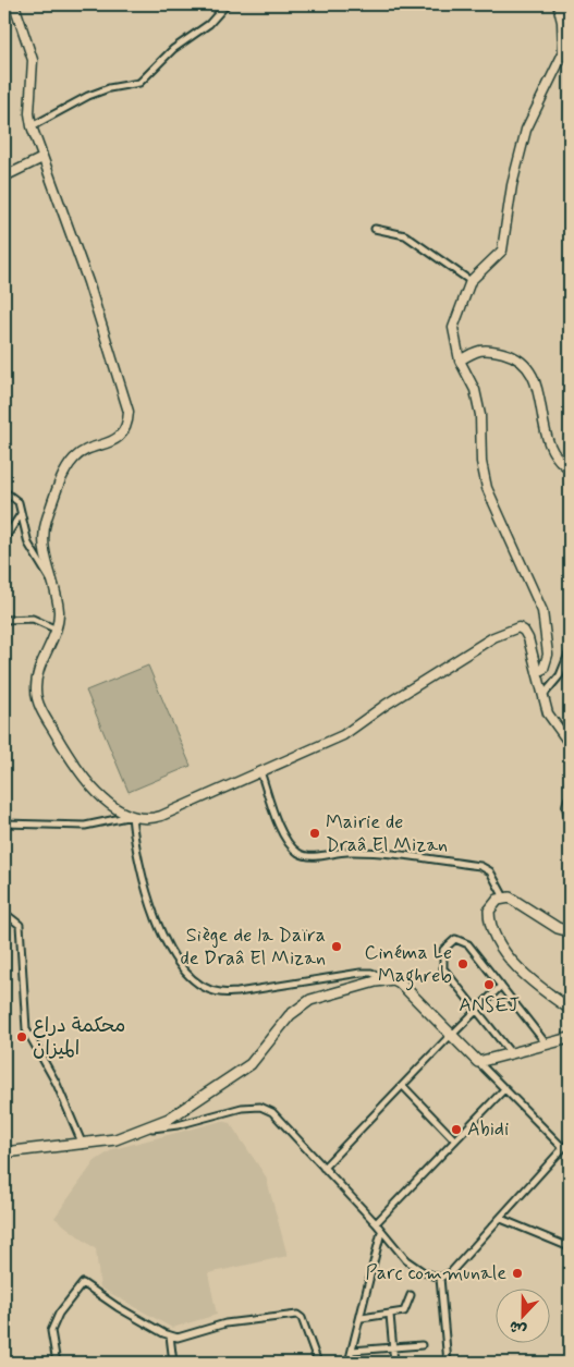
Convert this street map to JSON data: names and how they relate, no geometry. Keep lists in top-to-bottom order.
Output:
{
  "places": [
    "Mairie de Draâ El Mizan",
    "Siège de la Daïra de Draâ El Mizan",
    "Cinéma Le Maghreb",
    "ANSEJ",
    "محكمة دراع الميزان",
    "Abidi",
    "Parc communale"
  ],
  "north": "bottom"
}
